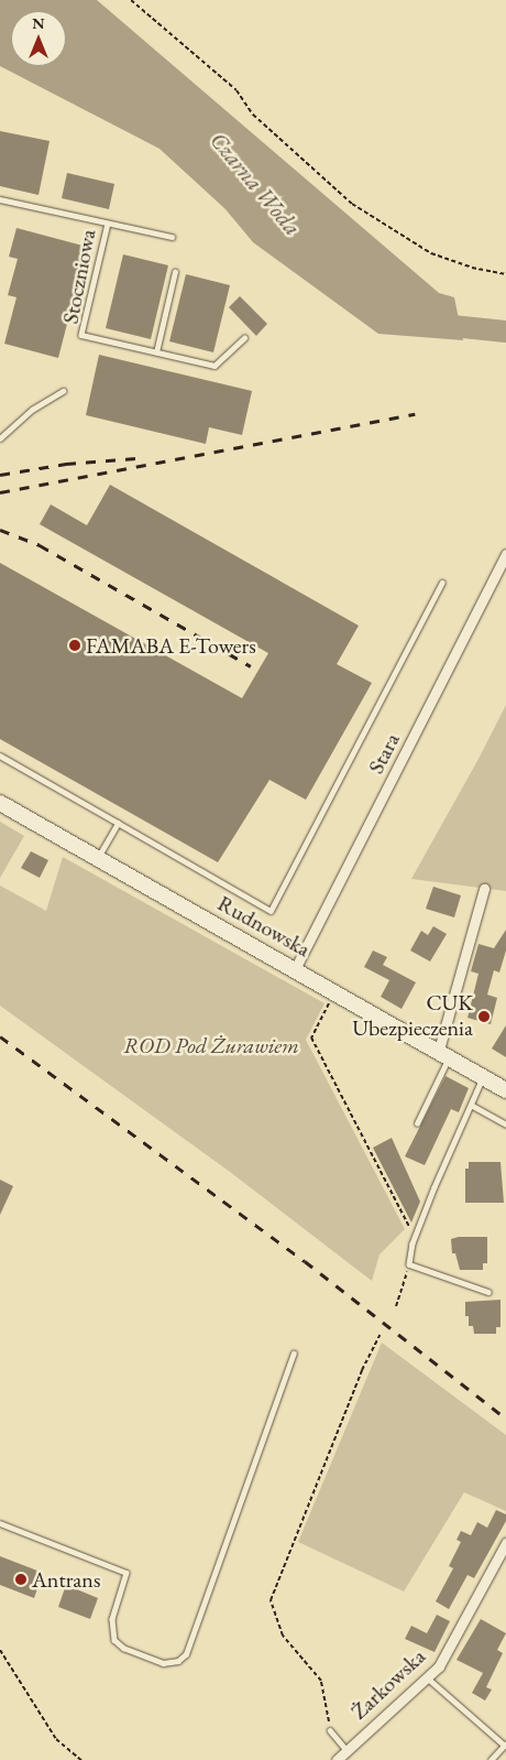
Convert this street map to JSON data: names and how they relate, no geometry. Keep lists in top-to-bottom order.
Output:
{
  "streets": {
    "main road": ["Rudnowska"],
    "street": ["Stara", "Żarkowska"],
    "lane": ["Stoczniowa"]
  },
  "crossings": [
    ["Stara", "Rudnowska"]
  ],
  "water": ["Czarna Woda"],
  "parks": ["ROD Pod Żurawiem"],
  "places": ["FAMABA E-Towers", "CUK Ubezpieczenia", "Antrans"],
  "north": "top"
}
